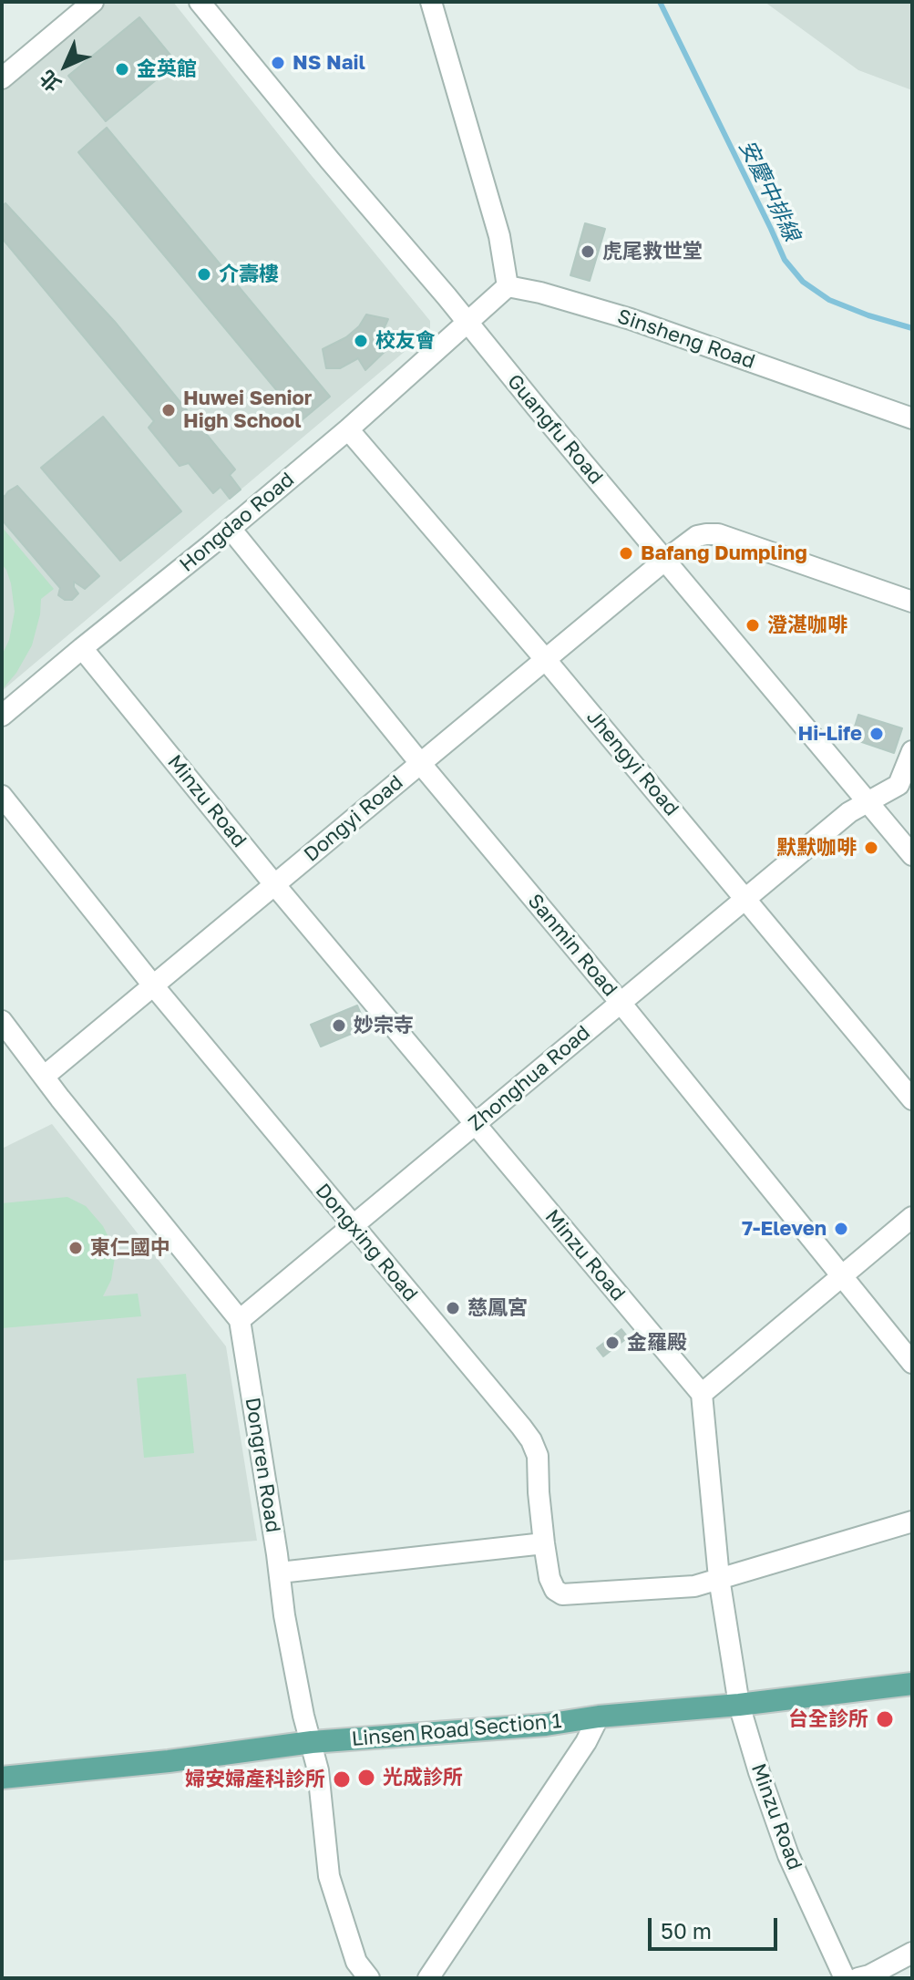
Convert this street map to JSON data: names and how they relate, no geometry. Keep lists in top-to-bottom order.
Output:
{
  "streets": {
    "main road": ["Linsen Road Section 1"],
    "street": [
      "Sinsheng Road",
      "Guangfu Road",
      "Hongdao Road",
      "Jhengyi Road",
      "Minzu Road",
      "Dongyi Road",
      "Sanmin Road",
      "Zhonghua Road",
      "Dongxing Road",
      "Dongren Road"
    ]
  },
  "crossings": [
    ["Guangfu Road", "Hongdao Road"],
    ["Guangfu Road", "Dongyi Road"],
    ["Guangfu Road", "Zhonghua Road"],
    ["Hongdao Road", "Jhengyi Road"],
    ["Hongdao Road", "Minzu Road"],
    ["Hongdao Road", "Sanmin Road"],
    ["Jhengyi Road", "Dongyi Road"],
    ["Jhengyi Road", "Zhonghua Road"],
    ["Minzu Road", "Dongyi Road"],
    ["Minzu Road", "Zhonghua Road"],
    ["Minzu Road", "Dongxing Road"],
    ["Minzu Road", "Linsen Road Section 1"],
    ["Dongyi Road", "Sanmin Road"],
    ["Dongyi Road", "Dongxing Road"],
    ["Dongyi Road", "Dongren Road"],
    ["Sanmin Road", "Zhonghua Road"],
    ["Zhonghua Road", "Dongxing Road"],
    ["Zhonghua Road", "Dongren Road"],
    ["Dongren Road", "Linsen Road Section 1"]
  ],
  "water": ["安慶中排線"],
  "places": [
    "NS Nail",
    "金英館",
    "虎尾救世堂",
    "介壽樓",
    "校友會",
    "Huwei Senior High School",
    "Bafang Dumpling",
    "澄湛咖啡",
    "Hi-Life",
    "默默咖啡",
    "妙宗寺",
    "7-Eleven",
    "東仁國中",
    "慈鳳宮",
    "金羅殿",
    "台全診所",
    "光成診所",
    "婦安婦產科診所"
  ],
  "scale_bar": "50 m",
  "north": "bottom left"
}
